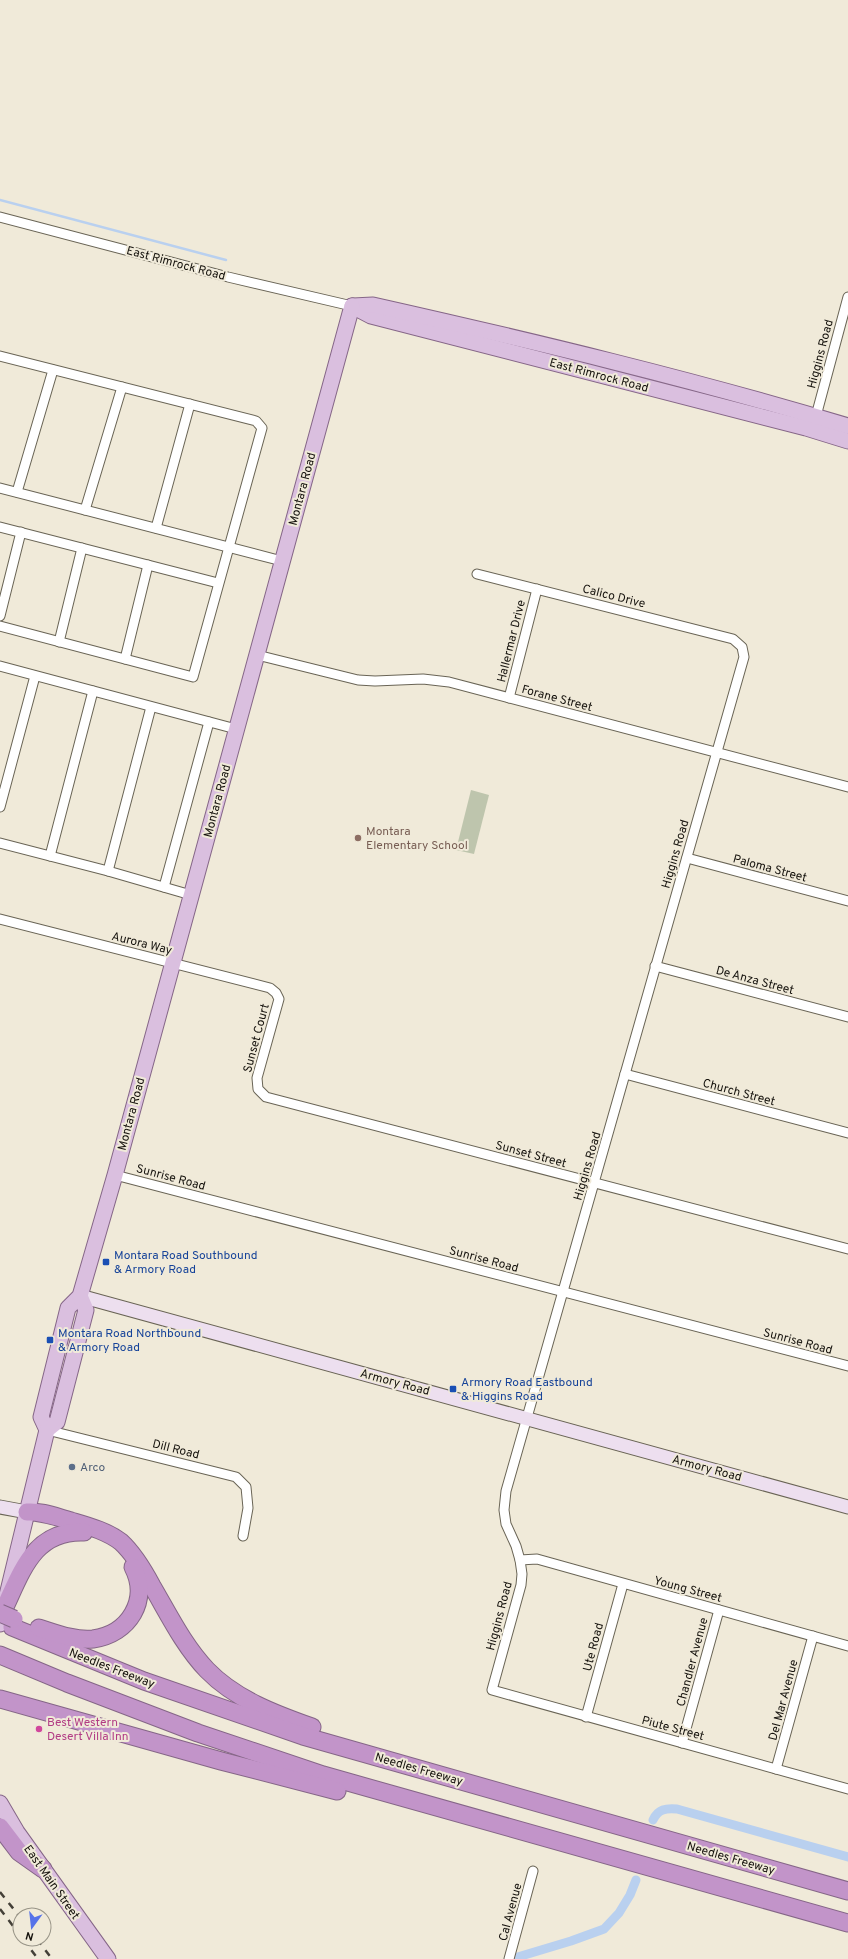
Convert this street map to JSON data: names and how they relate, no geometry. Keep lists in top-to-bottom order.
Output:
{
  "streets": {
    "highway": ["Needles Freeway"],
    "main road": [
      "East Rimrock Road",
      "Montara Road",
      "Armory Road",
      "East Main Street"
    ],
    "street": [
      "Higgins Road",
      "Calico Drive",
      "Hallermar Drive",
      "Forane Street",
      "Paloma Street",
      "Aurora Way",
      "De Anza Street",
      "Sunset Court",
      "Church Street",
      "Sunset Street",
      "Sunrise Road",
      "Dill Road",
      "Young Street",
      "Ute Road",
      "Chandler Avenue",
      "Del Mar Avenue",
      "Piute Street",
      "Cal Avenue"
    ]
  },
  "crossings": [
    ["East Rimrock Road", "Higgins Road"],
    ["East Rimrock Road", "Montara Road"],
    ["Higgins Road", "Calico Drive"],
    ["Higgins Road", "Forane Street"],
    ["Higgins Road", "Paloma Street"],
    ["Higgins Road", "De Anza Street"],
    ["Higgins Road", "Church Street"],
    ["Higgins Road", "Sunset Street"],
    ["Higgins Road", "Sunrise Road"],
    ["Higgins Road", "Armory Road"],
    ["Higgins Road", "Young Street"],
    ["Higgins Road", "Piute Street"],
    ["Montara Road", "Forane Street"],
    ["Montara Road", "Aurora Way"],
    ["Montara Road", "Sunrise Road"],
    ["Montara Road", "Armory Road"],
    ["Montara Road", "Dill Road"],
    ["Calico Drive", "Hallermar Drive"],
    ["Hallermar Drive", "Forane Street"],
    ["Aurora Way", "Sunset Court"],
    ["Sunset Court", "Sunset Street"],
    ["Young Street", "Ute Road"],
    ["Young Street", "Chandler Avenue"],
    ["Young Street", "Del Mar Avenue"],
    ["Ute Road", "Piute Street"],
    ["Chandler Avenue", "Piute Street"],
    ["Del Mar Avenue", "Piute Street"]
  ],
  "places": {
    "other": ["Montara Elementary School", "Arco", "Best Western Desert Villa Inn"],
    "transit": ["Montara Road Southbound & Armory Road", "Montara Road Northbound & Armory Road", "Armory Road Eastbound & Higgins Road"]
  },
  "north": "bottom"
}
